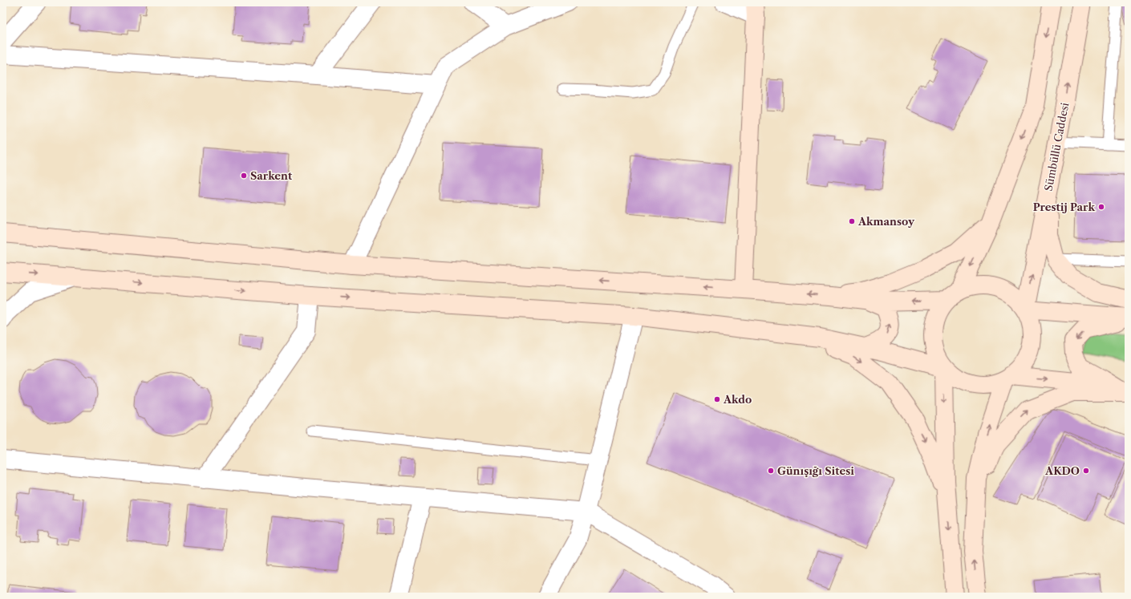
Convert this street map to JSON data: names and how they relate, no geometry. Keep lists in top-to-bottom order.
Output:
{
  "streets": {
    "main road": ["Sümbüllü Caddesi"]
  },
  "places": [
    "Sarkent",
    "Prestij Park",
    "Akmansoy",
    "Akdo",
    "Günışığı Sitesi",
    "AKDO"
  ]
}
